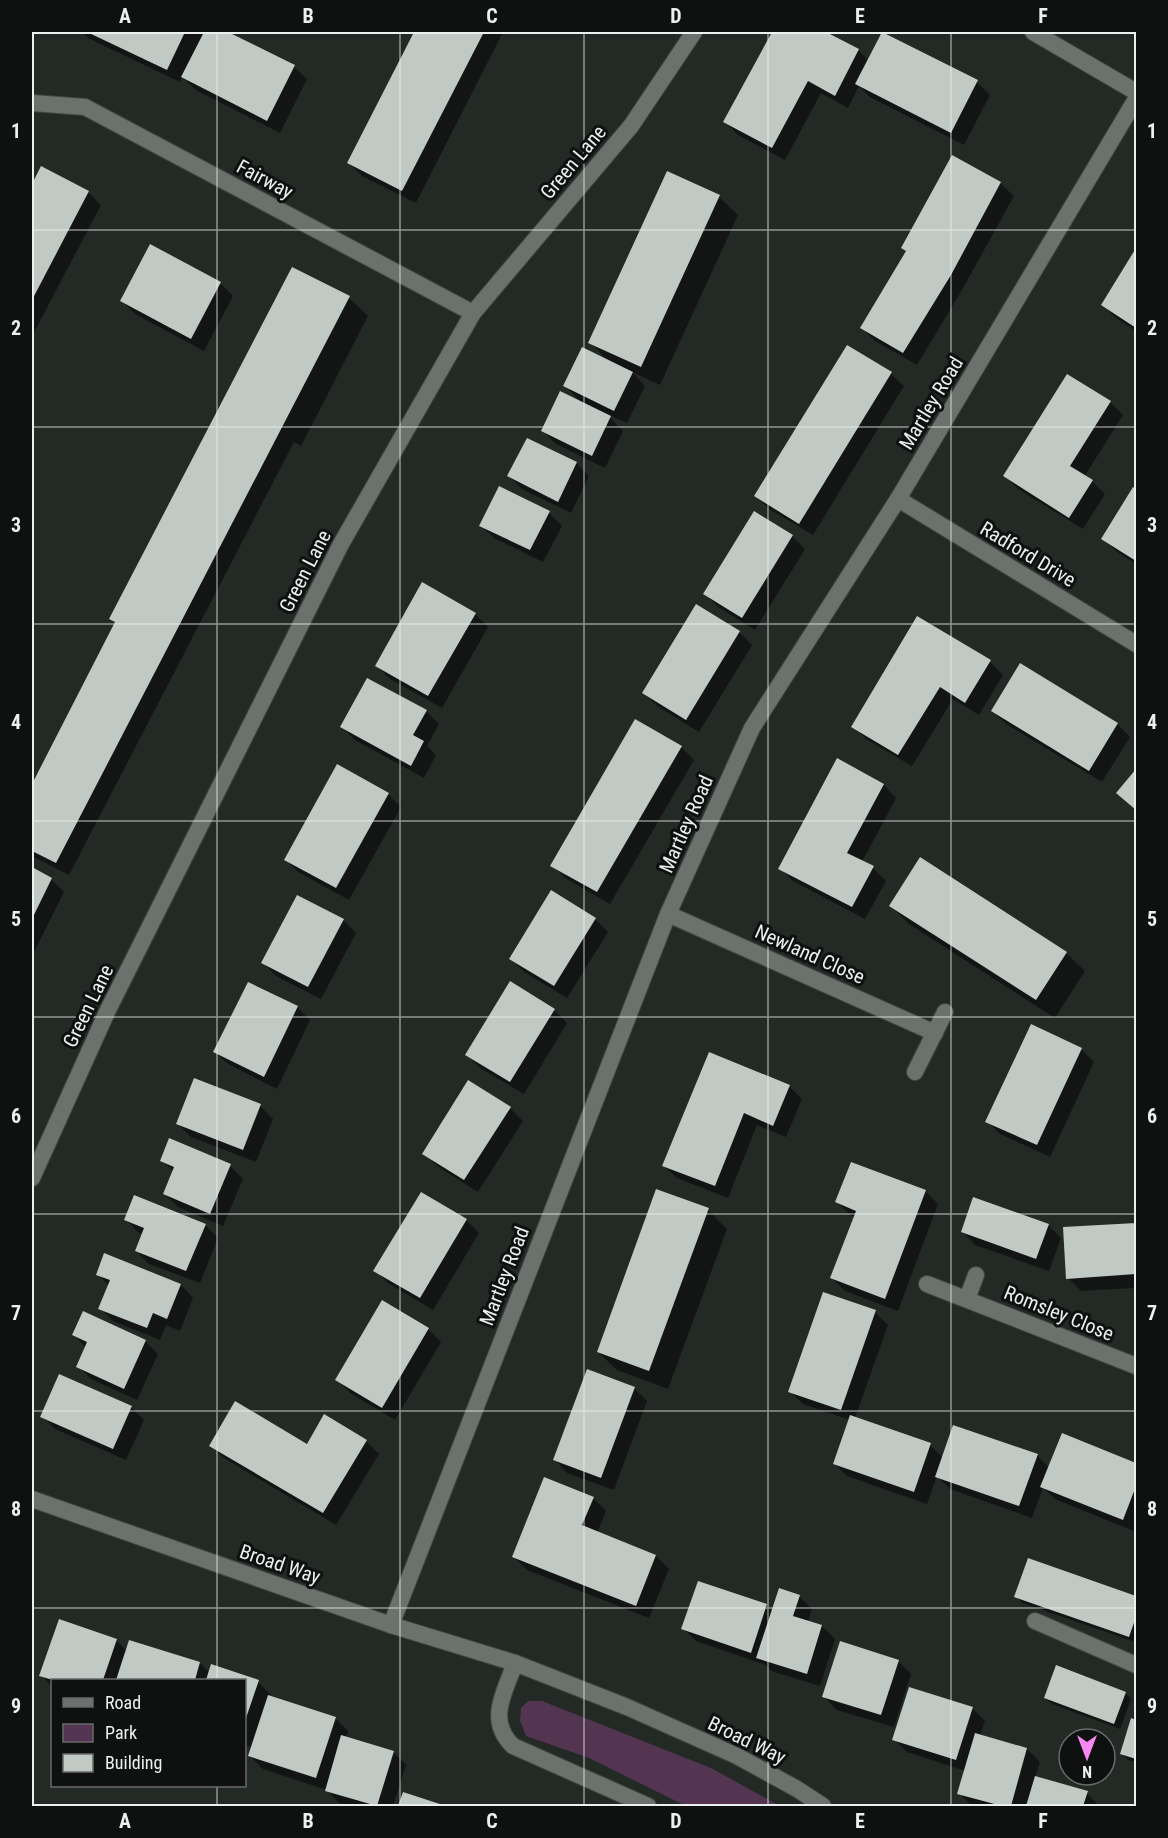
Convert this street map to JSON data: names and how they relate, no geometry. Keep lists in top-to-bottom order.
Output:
{
  "streets": {
    "street": [
      "Green Lane",
      "Fairway",
      "Martley Road",
      "Radford Drive",
      "Newland Close",
      "Romsley Close",
      "Broad Way"
    ]
  },
  "crossings": [
    ["Green Lane", "Fairway"],
    ["Martley Road", "Radford Drive"],
    ["Martley Road", "Newland Close"],
    ["Martley Road", "Broad Way"]
  ],
  "legend": ["Road", "Park", "Building"],
  "north": "bottom",
  "grid": {
    "columns": [
      "A",
      "B",
      "C",
      "D",
      "E",
      "F"
    ],
    "rows": [
      "1",
      "2",
      "3",
      "4",
      "5",
      "6",
      "7",
      "8",
      "9"
    ]
  }
}
